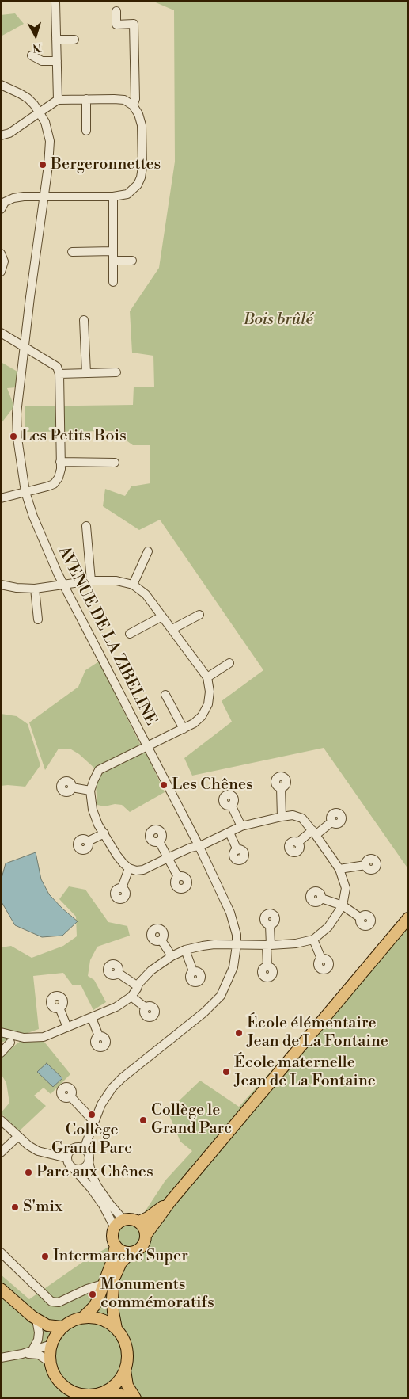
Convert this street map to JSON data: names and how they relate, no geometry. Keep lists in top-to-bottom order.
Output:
{
  "streets": {
    "street": ["AVENUE DE LA ZIBELINE"]
  },
  "parks": ["Bois brûlé"],
  "places": [
    "Bergeronnettes",
    "Les Petits Bois",
    "Les Chênes",
    "École élémentaire Jean de La Fontaine",
    "École maternelle Jean de La Fontaine",
    "Collège Grand Parc",
    "Collège le Grand Parc",
    "Parc aux Chênes",
    "S'mix",
    "Intermarché Super",
    "Monuments commémoratifs"
  ],
  "north": "bottom"
}
